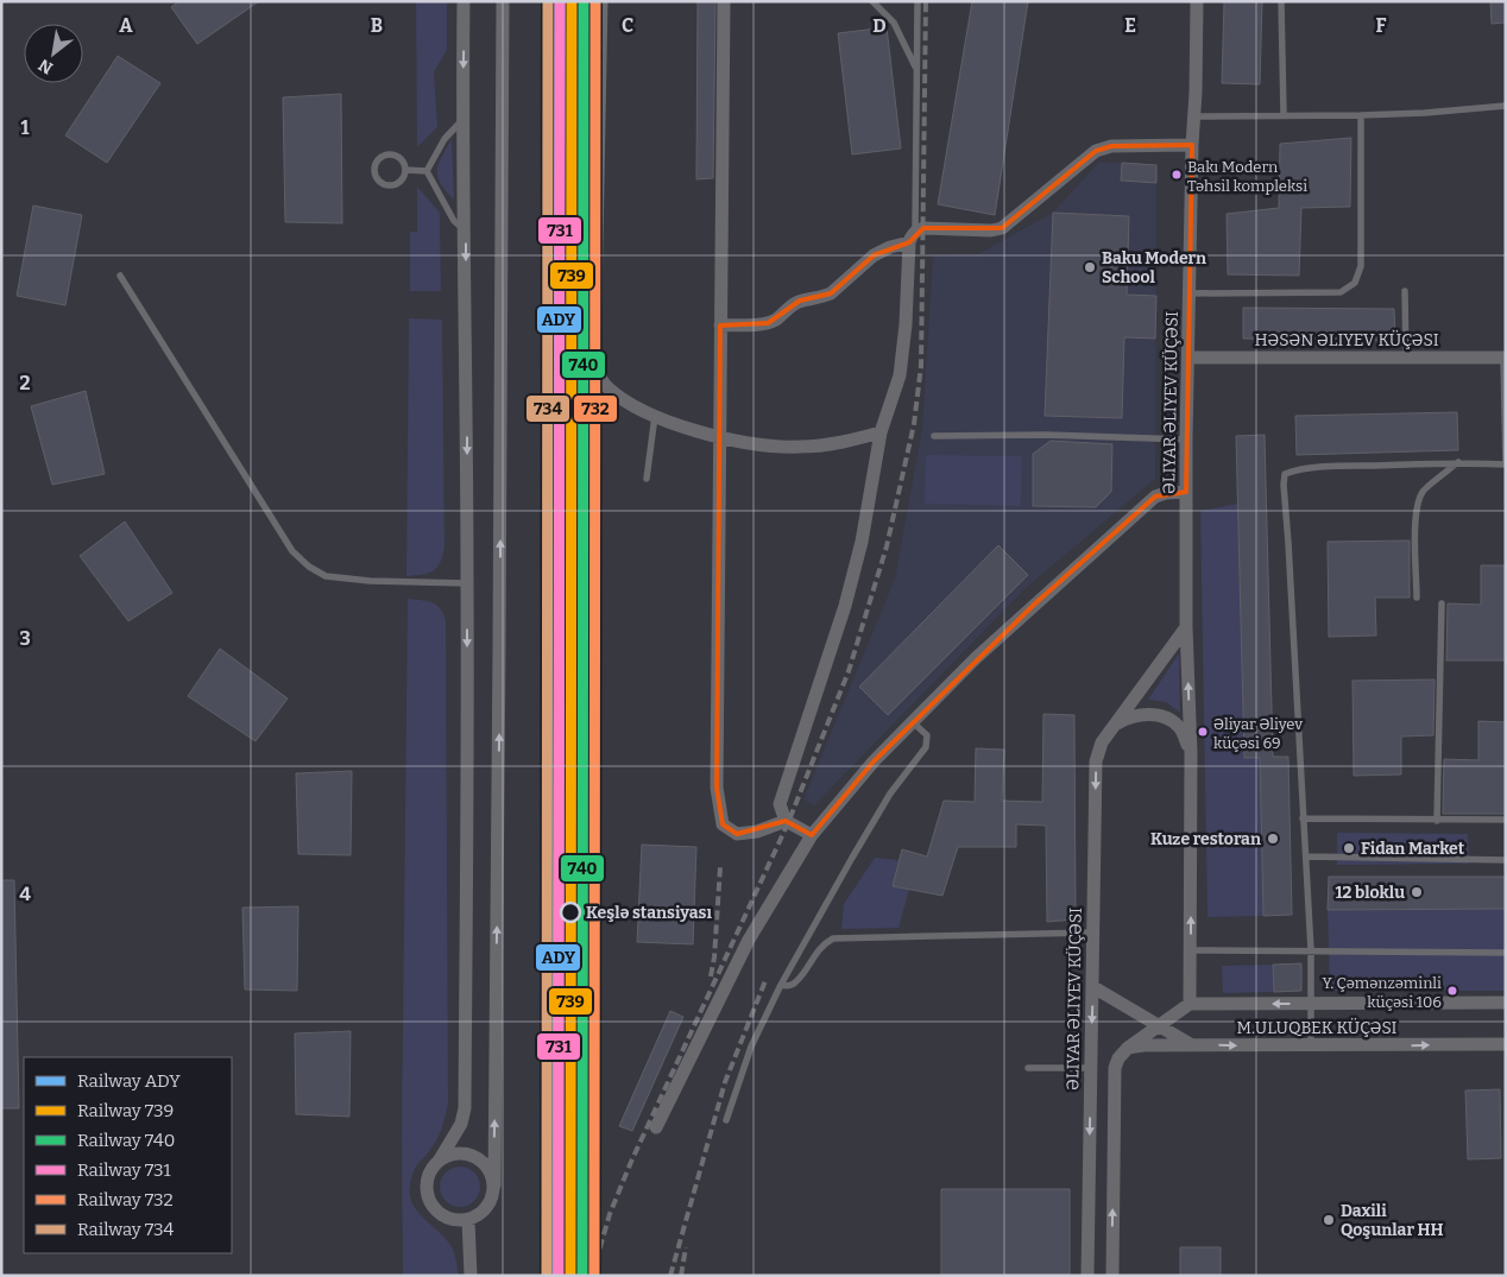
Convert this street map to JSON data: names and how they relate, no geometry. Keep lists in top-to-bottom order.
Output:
{
  "streets": {
    "street": ["HƏSƏN ƏLIYEV KÜÇƏSI", "ƏLIYAR ƏLIYEV KÜÇƏSI", "M.ULUQBEK KÜÇƏSI"]
  },
  "crossings": [
    ["HƏSƏN ƏLIYEV KÜÇƏSI", "ƏLIYAR ƏLIYEV KÜÇƏSI"],
    ["ƏLIYAR ƏLIYEV KÜÇƏSI", "M.ULUQBEK KÜÇƏSI"]
  ],
  "places": [
    "Bakı Modern Təhsil kompleksi",
    "Baku Modern School",
    "Əliyar Əliyev küçəsi 69",
    "Kuze restoran",
    "Fidan Market",
    "12 bloklu",
    "Keşlə stansiyası",
    "Y. Çəmənzəminli küçəsi 106",
    "Daxili Qoşunlar HH"
  ],
  "lines": [
    "rail line ADY",
    "rail line 739",
    "rail line 740",
    "rail line 731",
    "rail line 732",
    "rail line 734"
  ],
  "legend": [
    "Railway ADY",
    "Railway 739",
    "Railway 740",
    "Railway 731",
    "Railway 732",
    "Railway 734"
  ],
  "north": "bottom left",
  "grid": {
    "columns": [
      "A",
      "B",
      "C",
      "D",
      "E",
      "F"
    ],
    "rows": [
      "1",
      "2",
      "3",
      "4"
    ]
  }
}
